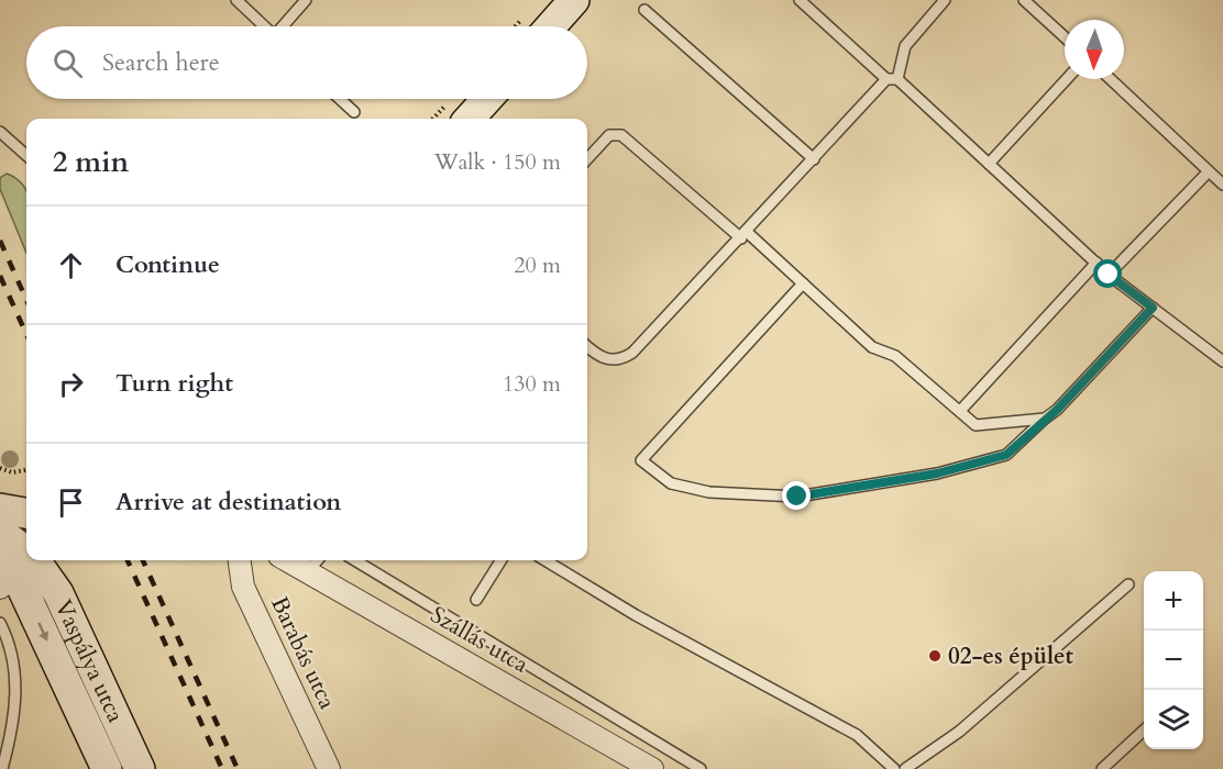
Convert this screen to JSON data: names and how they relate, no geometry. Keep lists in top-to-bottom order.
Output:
{
  "streets": {
    "main road": ["Vaspálya utca"],
    "street": ["Szállás utca", "Barabás utca"]
  },
  "places": ["02-es épület"],
  "north": "bottom",
  "page": {
    "search": "Search here",
    "heading": ["2 min", "Walk · 150 m"],
    "list": [
      ["Continue", "20 m"],
      ["Turn right", "130 m"],
      "Arrive at destination"
    ],
    "map_buttons": ["+", "−"]
  }
}
